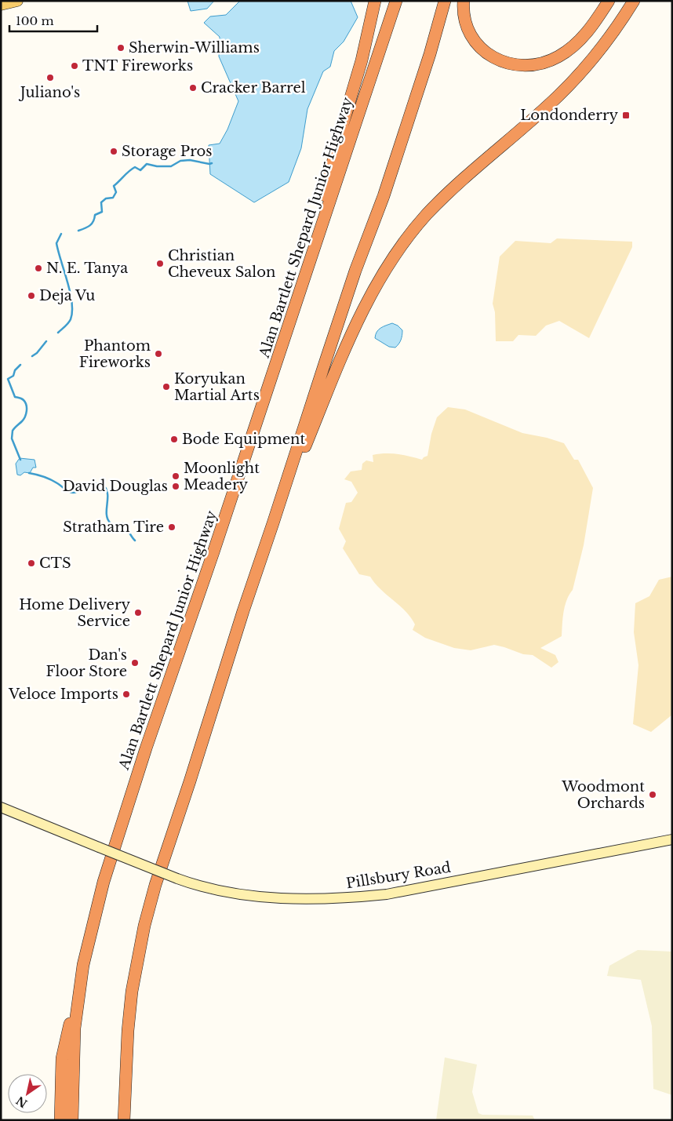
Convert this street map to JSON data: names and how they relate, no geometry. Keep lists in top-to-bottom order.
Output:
{
  "streets": {
    "highway": ["Alan Bartlett Shepard Junior Highway"],
    "street": ["Pillsbury Road"]
  },
  "places": {
    "other": [
      "Sherwin-Williams",
      "TNT Fireworks",
      "Juliano's",
      "Cracker Barrel",
      "Storage Pros",
      "Christian Cheveux Salon",
      "N. E. Tanya",
      "Deja Vu",
      "Phantom Fireworks",
      "Koryukan Martial Arts",
      "Bode Equipment",
      "Moonlight Meadery",
      "David Douglas",
      "Stratham Tire",
      "CTS",
      "Home Delivery Service",
      "Dan's Floor Store",
      "Veloce Imports",
      "Woodmont Orchards"
    ],
    "transit": ["Londonderry"]
  },
  "scale_bar": "100 m",
  "north": "bottom left"
}
